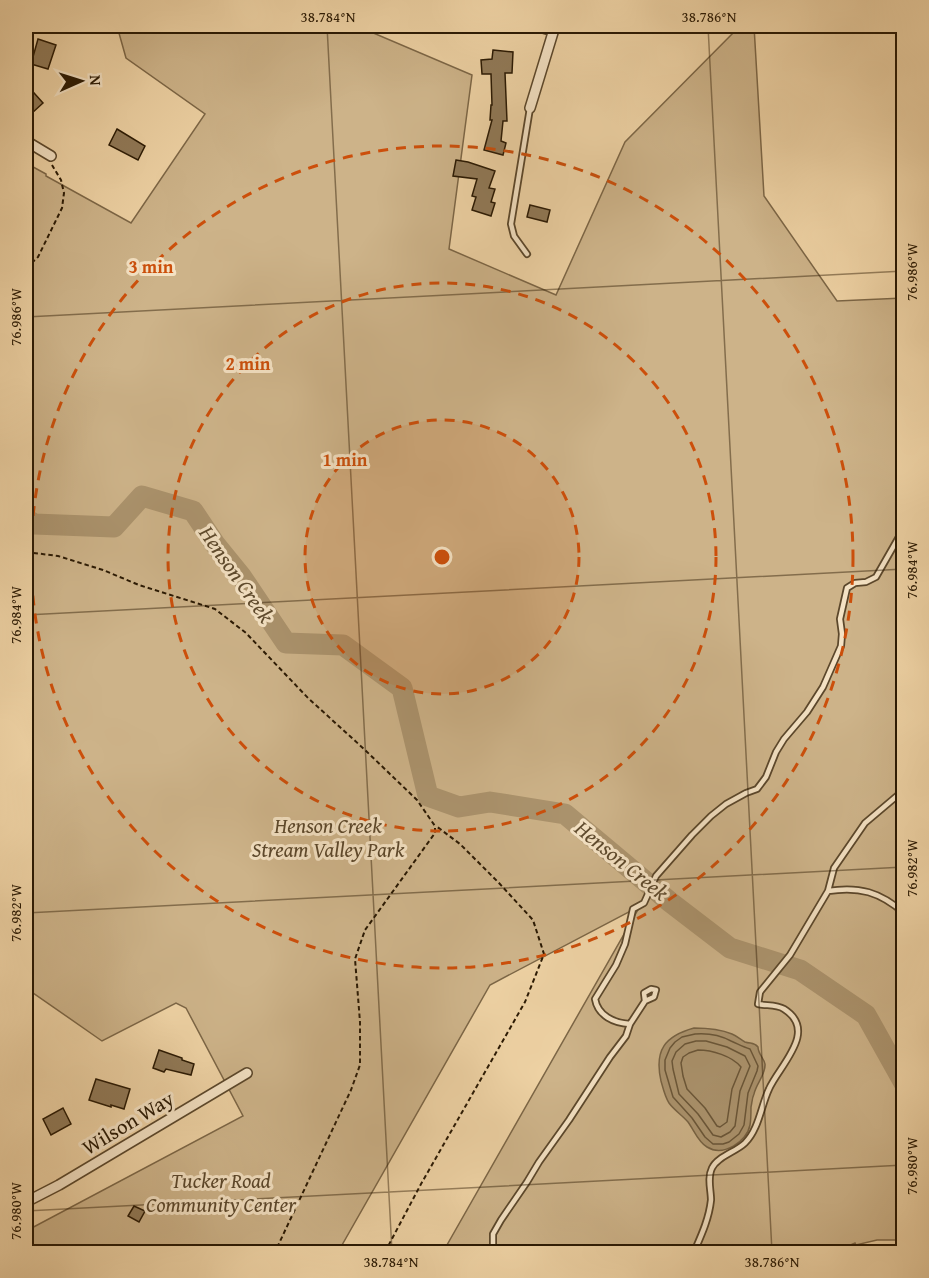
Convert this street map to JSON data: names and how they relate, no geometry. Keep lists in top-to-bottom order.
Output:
{
  "streets": {
    "street": ["Wilson Way"]
  },
  "water": ["Henson Creek"],
  "parks": ["Henson Creek Stream Valley Park", "Tucker Road Community Center"],
  "north": "right",
  "coordinates": [
    "38.784°N",
    "38.786°N",
    "76.986°W",
    "76.984°W",
    "76.982°W",
    "76.980°W"
  ],
  "rings": ["3 min", "2 min", "1 min"]
}
